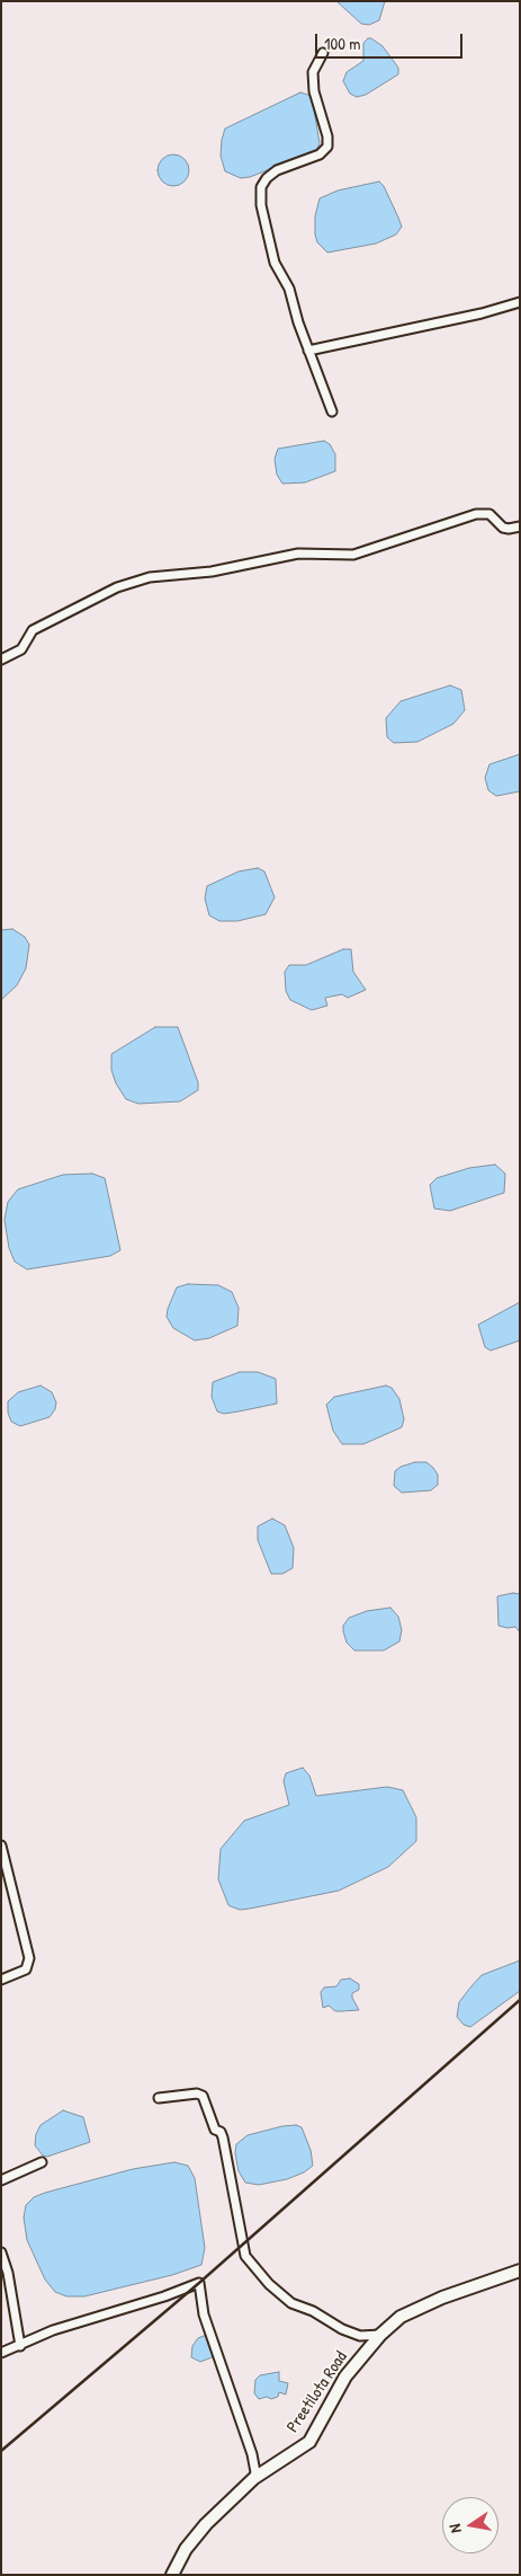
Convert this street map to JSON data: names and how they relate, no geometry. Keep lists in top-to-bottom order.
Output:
{
  "streets": {
    "main road": ["Preetilota Road"]
  },
  "scale_bar": "100 m",
  "north": "left"
}
